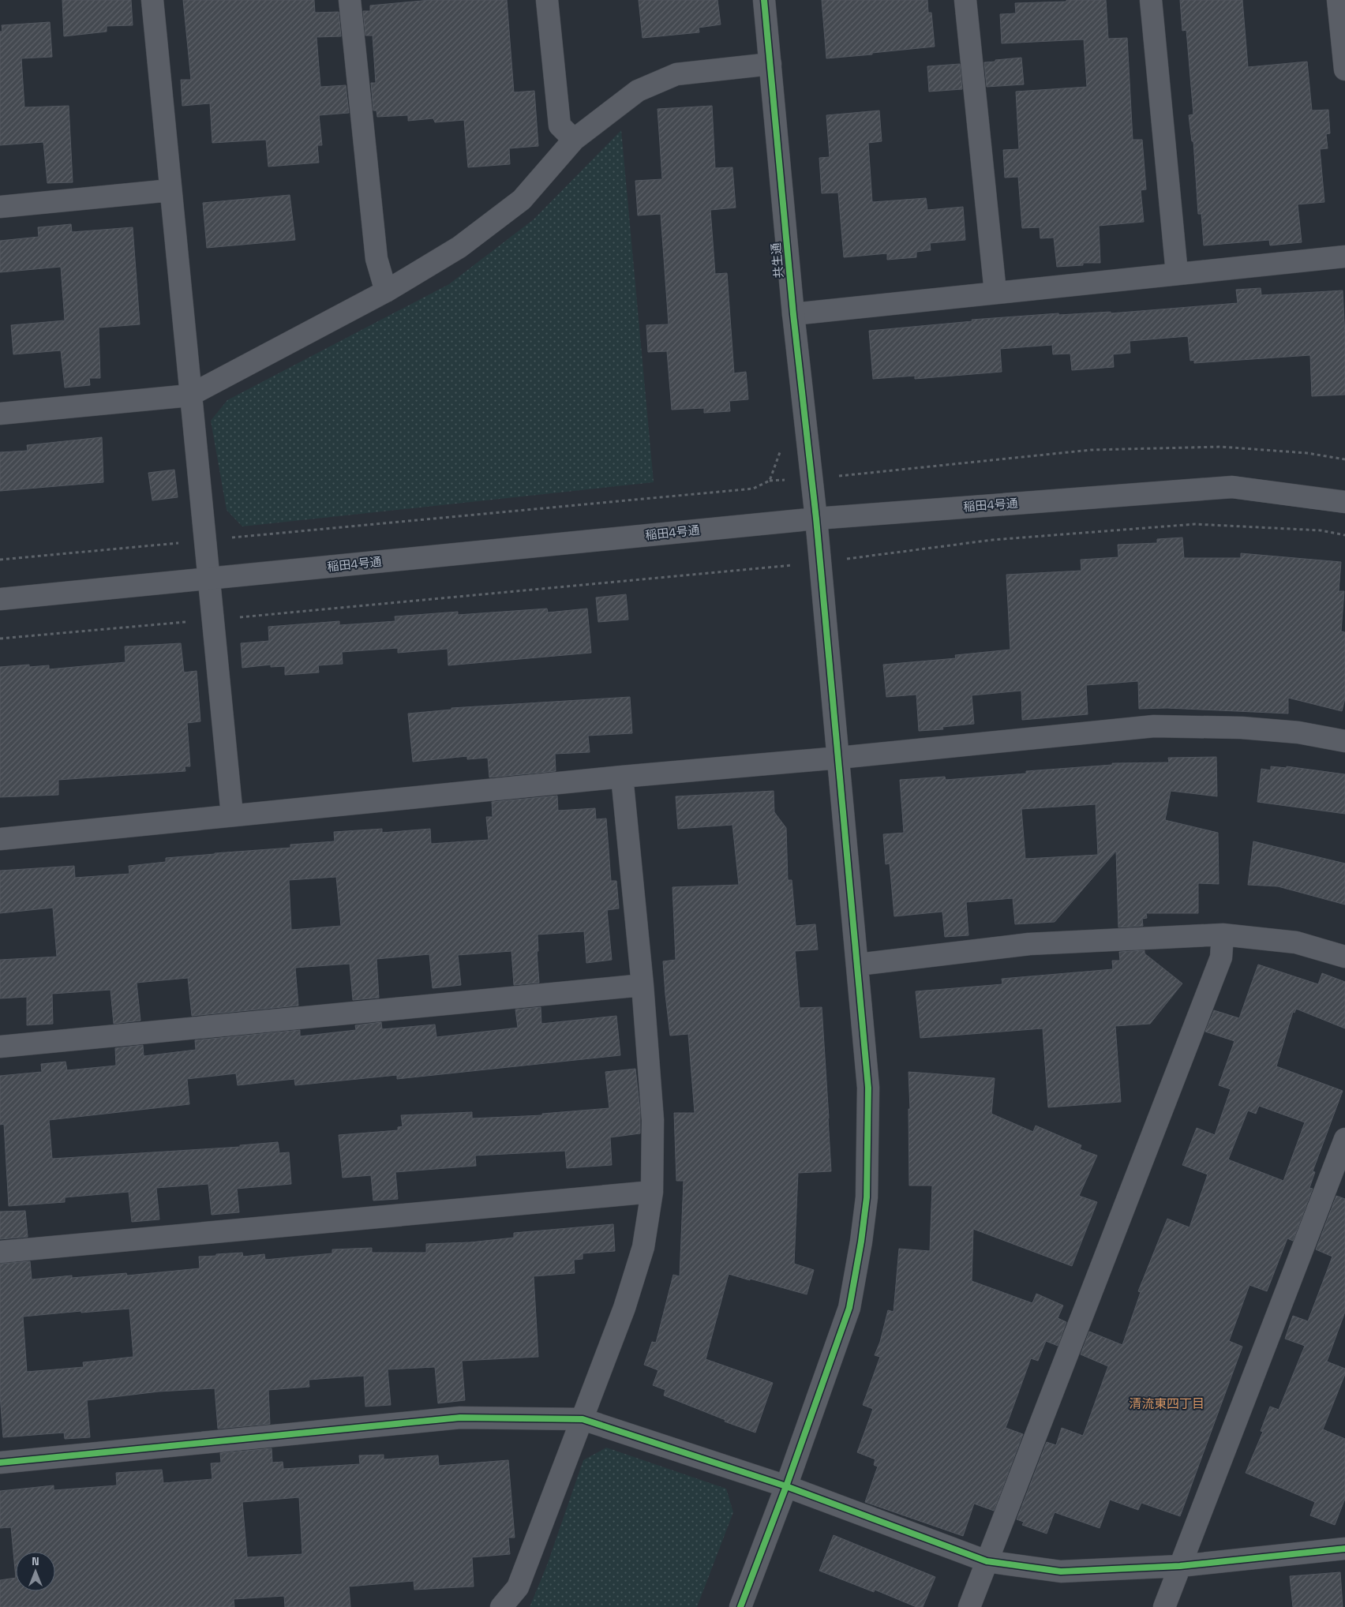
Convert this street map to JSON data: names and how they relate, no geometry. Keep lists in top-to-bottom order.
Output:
{
  "streets": {
    "street": ["共生通", "稲田4号通"]
  },
  "crossings": [
    ["共生通", "稲田4号通"]
  ],
  "districts": ["清流東四丁目"],
  "north": "top"
}
